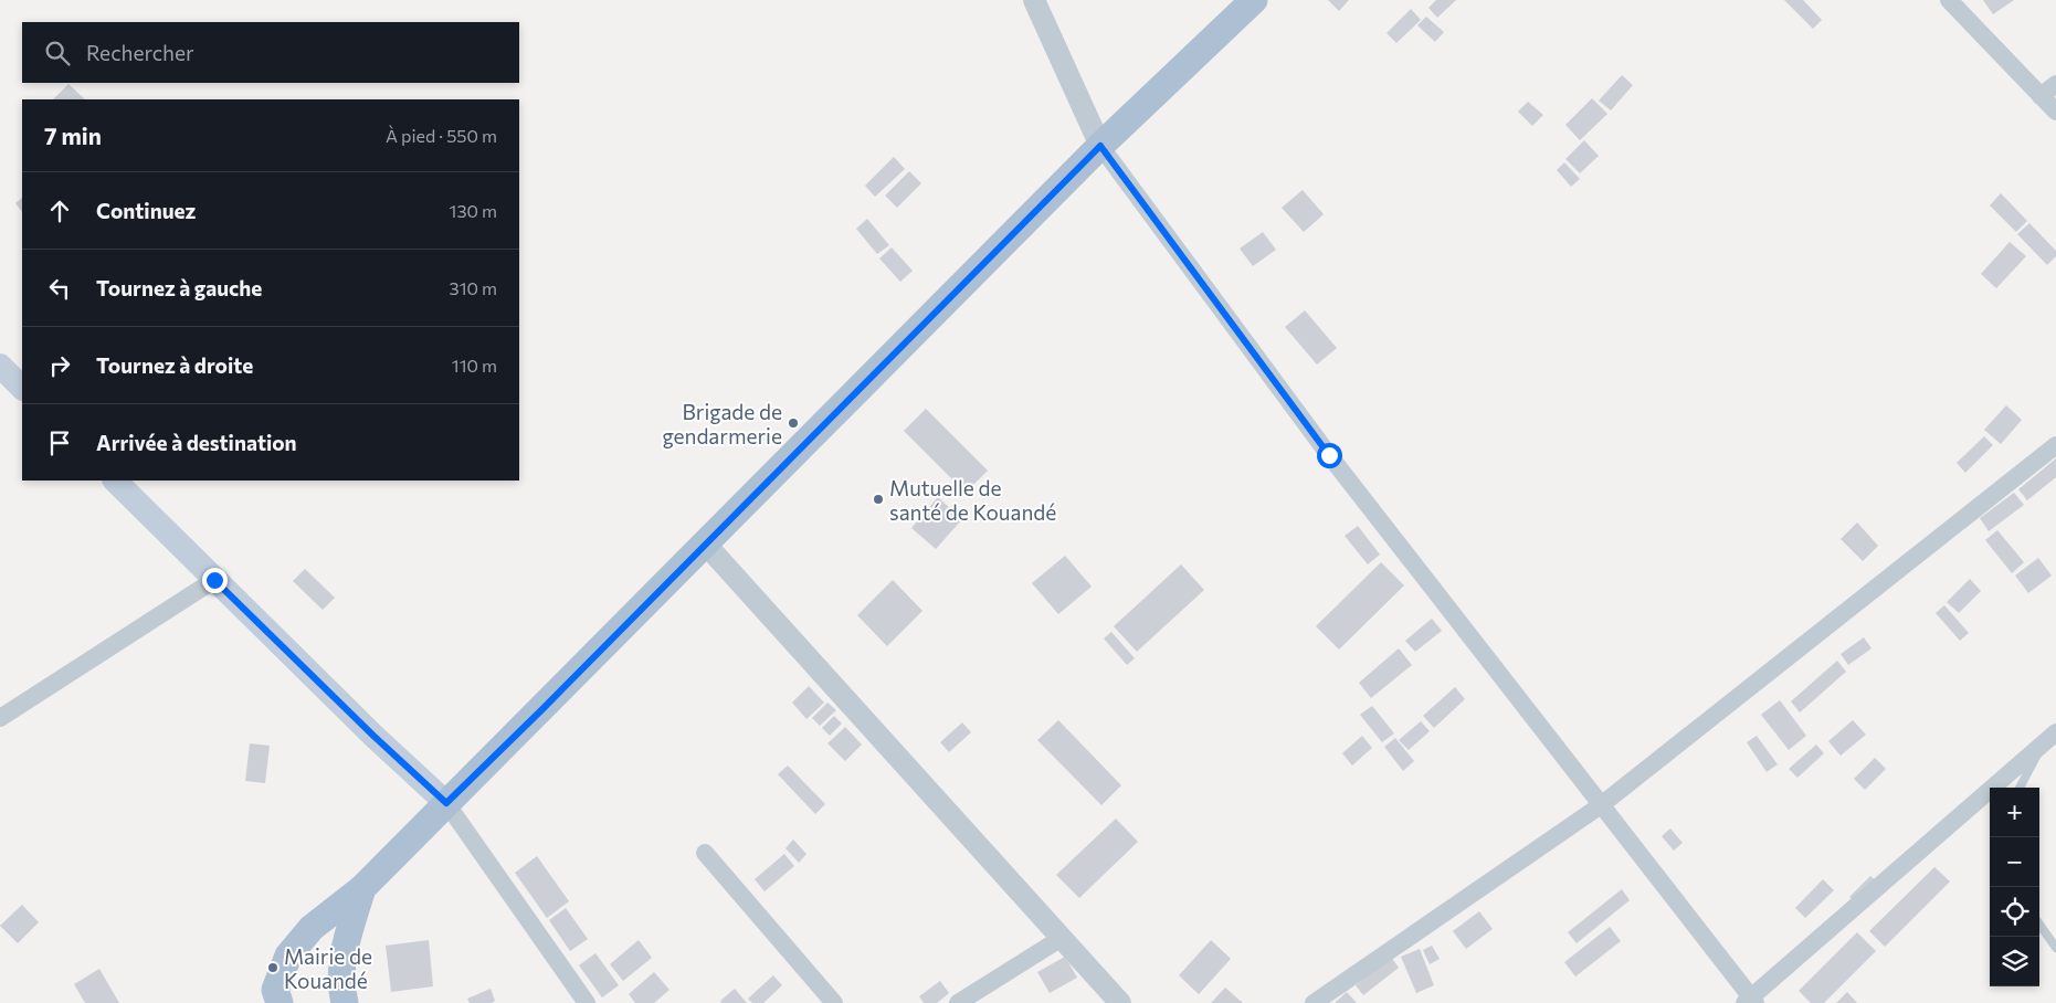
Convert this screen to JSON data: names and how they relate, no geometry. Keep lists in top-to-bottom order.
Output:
{
  "places": ["Brigade de gendarmerie", "Mutuelle de santé de Kouandé", "Mairie de Kouandé"],
  "page": {
    "search": "Rechercher",
    "heading": ["7 min", "À pied · 550 m"],
    "list": [
      ["Continuez", "130 m"],
      ["Tournez à gauche", "310 m"],
      ["Tournez à droite", "110 m"],
      "Arrivée à destination"
    ],
    "map_buttons": ["+", "−"]
  }
}
